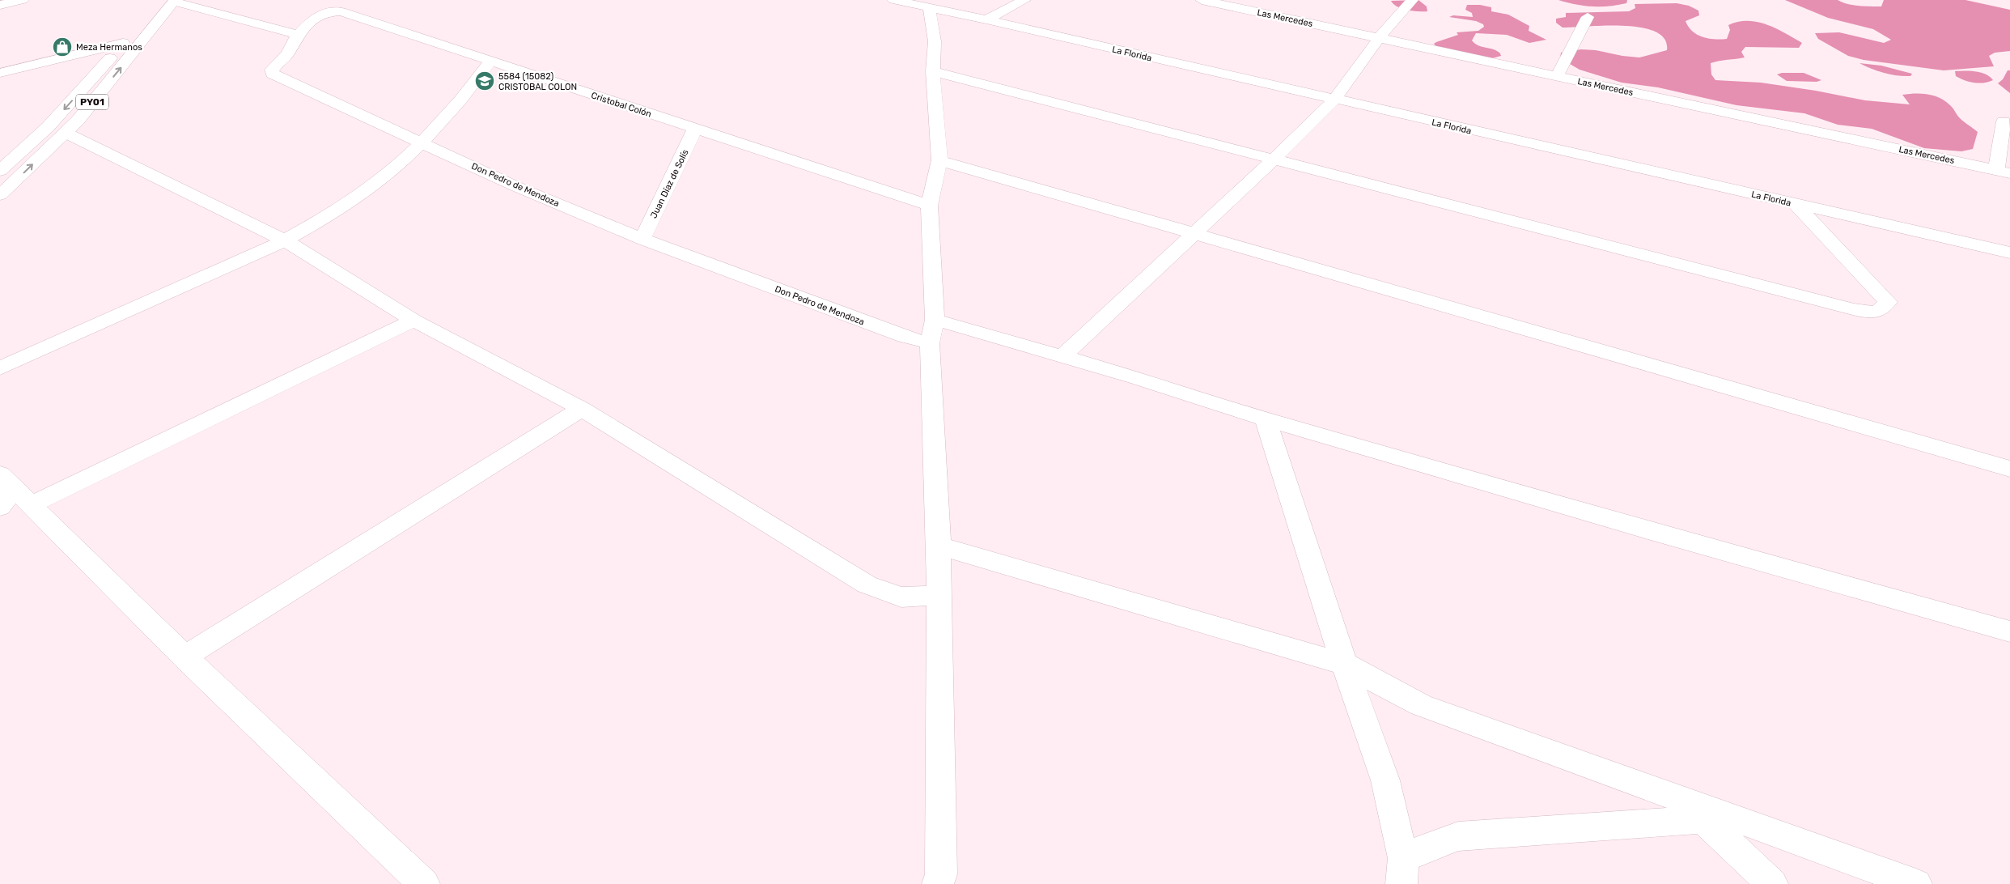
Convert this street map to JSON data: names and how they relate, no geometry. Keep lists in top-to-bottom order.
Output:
{
  "streets": {
    "main road": [
      "Las Mercedes",
      "La Florida",
      "PY01",
      "Cristobal Colón",
      "Juan Díaz de Solís",
      "Don Pedro de Mendoza"
    ]
  },
  "crossings": [
    ["Cristobal Colón", "Juan Díaz de Solís"],
    ["Cristobal Colón", "Don Pedro de Mendoza"],
    ["Juan Díaz de Solís", "Don Pedro de Mendoza"]
  ],
  "places": {
    "shop": ["Meza Hermanos"],
    "school or university": ["5584 (15082) CRISTOBAL COLON"]
  }
}
